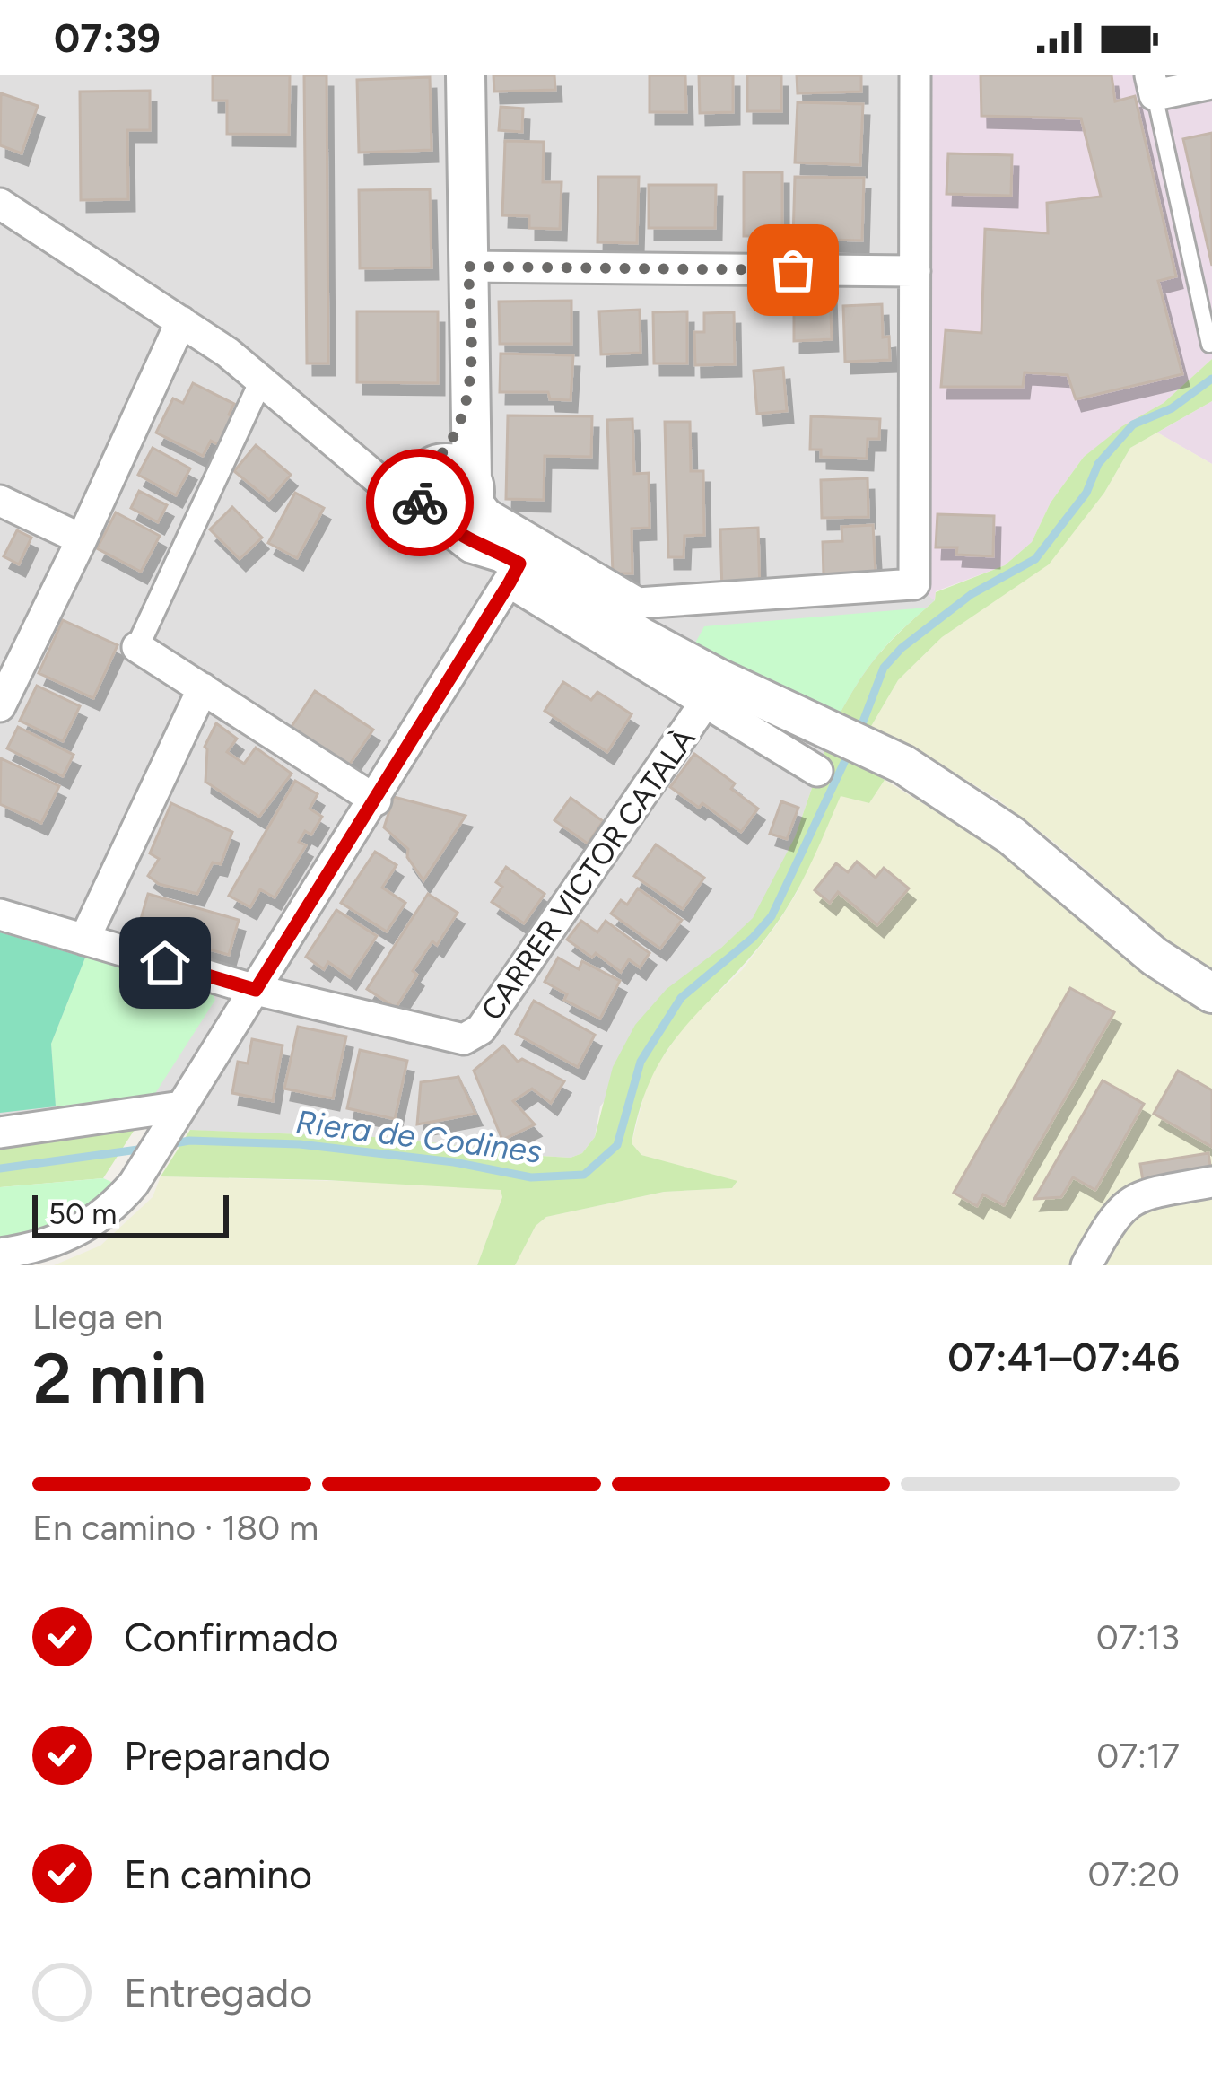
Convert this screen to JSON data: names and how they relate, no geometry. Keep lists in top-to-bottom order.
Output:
{
  "streets": {
    "street": ["CARRER VICTOR CATALÀ"]
  },
  "water": ["Riera de Codines"],
  "scale_bar": "50 m",
  "page": {
    "status": "07:39",
    "scale": "50 m",
    "heading": ["2 min", "Llega en", "07:41–07:46"],
    "bar": "En camino · 180 m",
    "list": [
      ["Confirmado", "07:13"],
      ["Preparando", "07:17"],
      ["En camino", "07:20"],
      "Entregado"
    ]
  }
}
